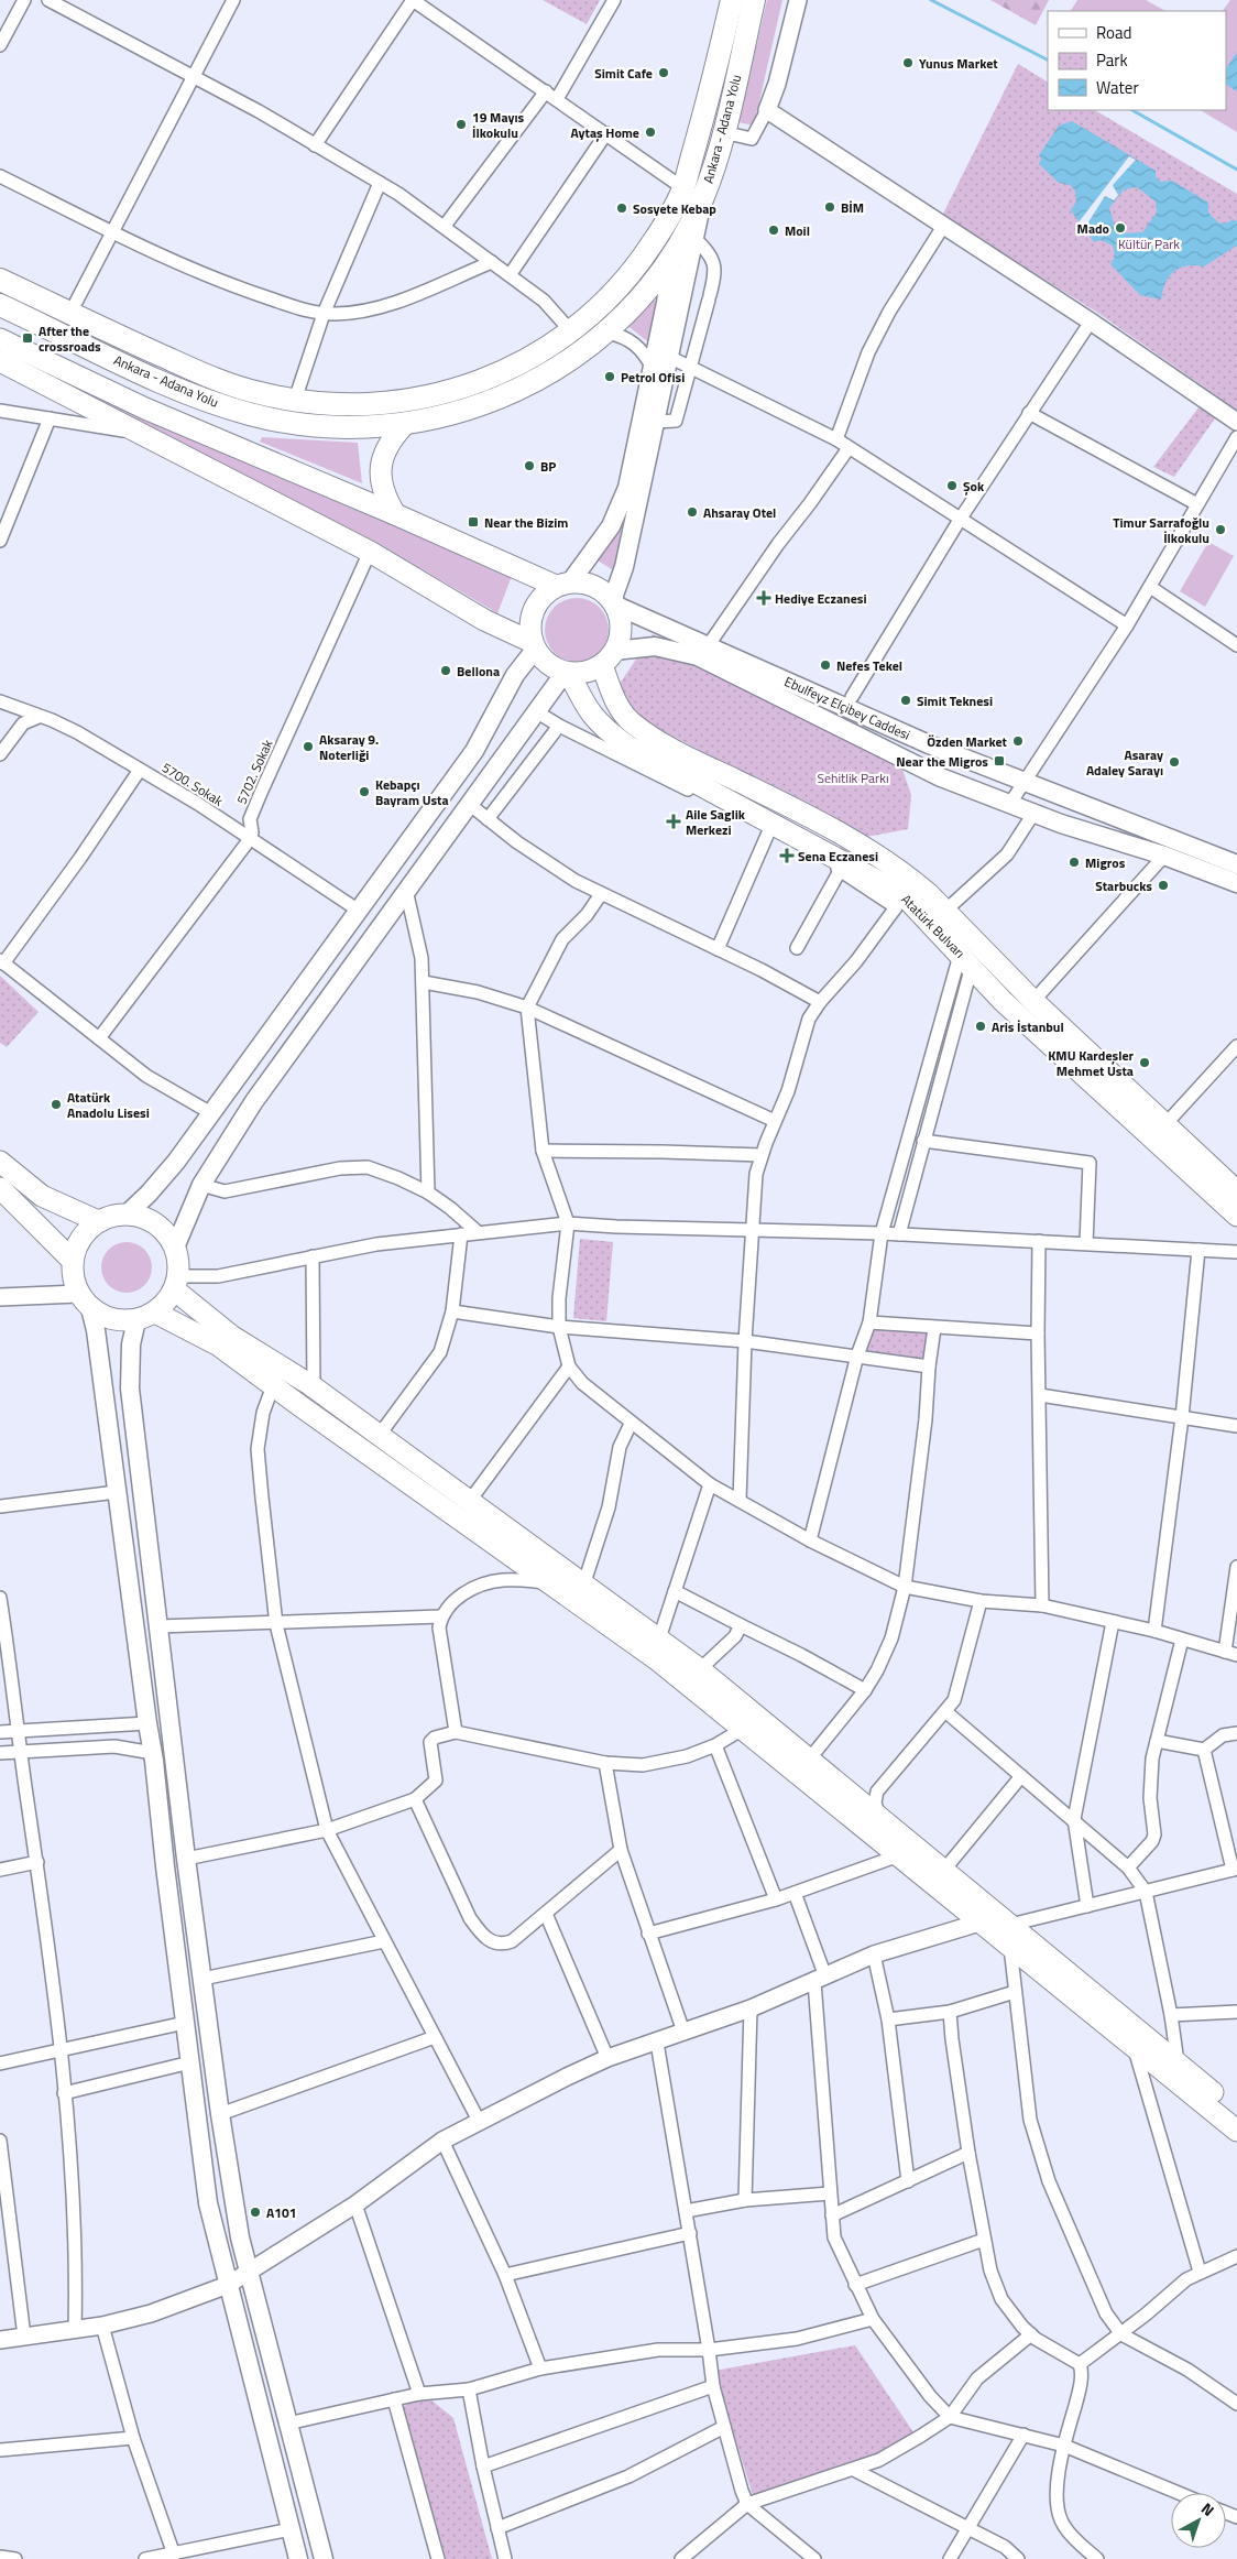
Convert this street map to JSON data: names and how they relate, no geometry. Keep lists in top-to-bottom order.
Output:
{
  "streets": {
    "highway": ["Ankara - Adana Yolu"],
    "main road": ["Ebulfeyz Elçibey Caddesi", "Atatürk Bulvarı"],
    "street": ["5702. Sokak", "5700. Sokak"]
  },
  "crossings": [
    ["Ebulfeyz Elçibey Caddesi", "Atatürk Bulvarı"],
    ["5702. Sokak", "5700. Sokak"]
  ],
  "parks": ["Kültür Park", "Sehitlik Parkı"],
  "places": {
    "other": [
      "Yunus Market",
      "Simit Cafe",
      "19 Mayıs İlkokulu",
      "Aytaş Home",
      "BİM",
      "Sosyete Kebap",
      "Mado",
      "Moil",
      "Petrol Ofisi",
      "BP",
      "Şok",
      "Ahsaray Otel",
      "Timur Sarrafoğlu İlkokulu",
      "Nefes Tekel",
      "Bellona",
      "Simit Teknesi",
      "Özden Market",
      "Aksaray 9. Noterliği",
      "Asaray Adaley Sarayı",
      "Kebapçı Bayram Usta",
      "Migros",
      "Starbucks",
      "Aris İstanbul",
      "KMU Kardeşler Mehmet Usta",
      "Atatürk Anadolu Lisesi",
      "A101"
    ],
    "transit": ["After the crossroads", "Near the Bizim", "Near the Migros"],
    "health": ["Hediye Eczanesi", "Aile Saglik Merkezi", "Sena Eczanesi"]
  },
  "legend": ["Road", "Park", "Water"],
  "north": "top right"
}
